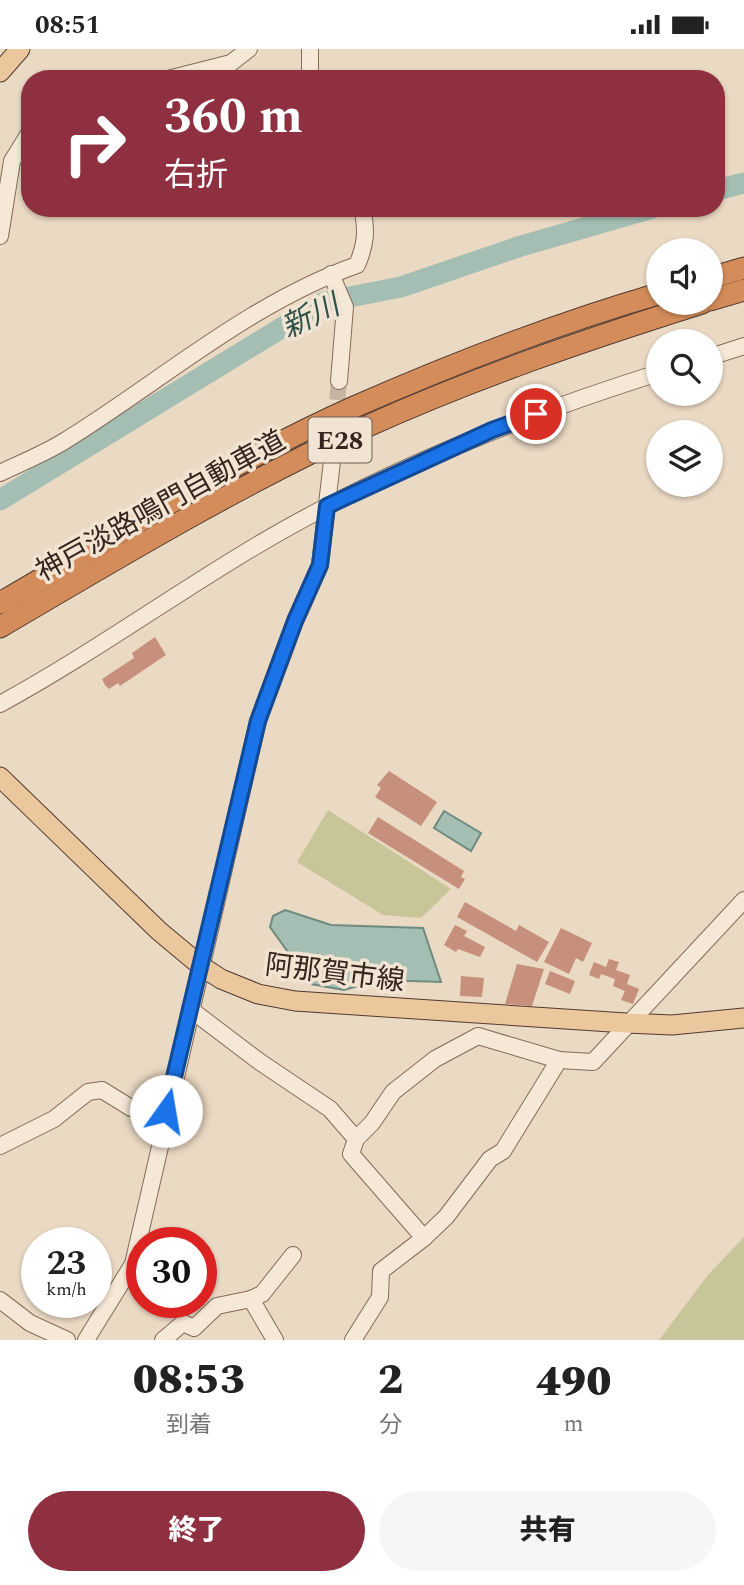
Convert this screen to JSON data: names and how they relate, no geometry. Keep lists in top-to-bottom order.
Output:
{
  "streets": {
    "highway": ["E28", "神戸淡路鳴門自動車道"],
    "main road": ["阿那賀市線"]
  },
  "water": ["新川"],
  "page": {
    "status": "08:51",
    "turn": ["360 m", "右折"],
    "speed": "23 km/h",
    "limit": "30",
    "eta": [
      "08:53",
      "到着",
      "2",
      "分",
      "490",
      "m"
    ],
    "buttons": ["終了", "共有"]
  }
}
